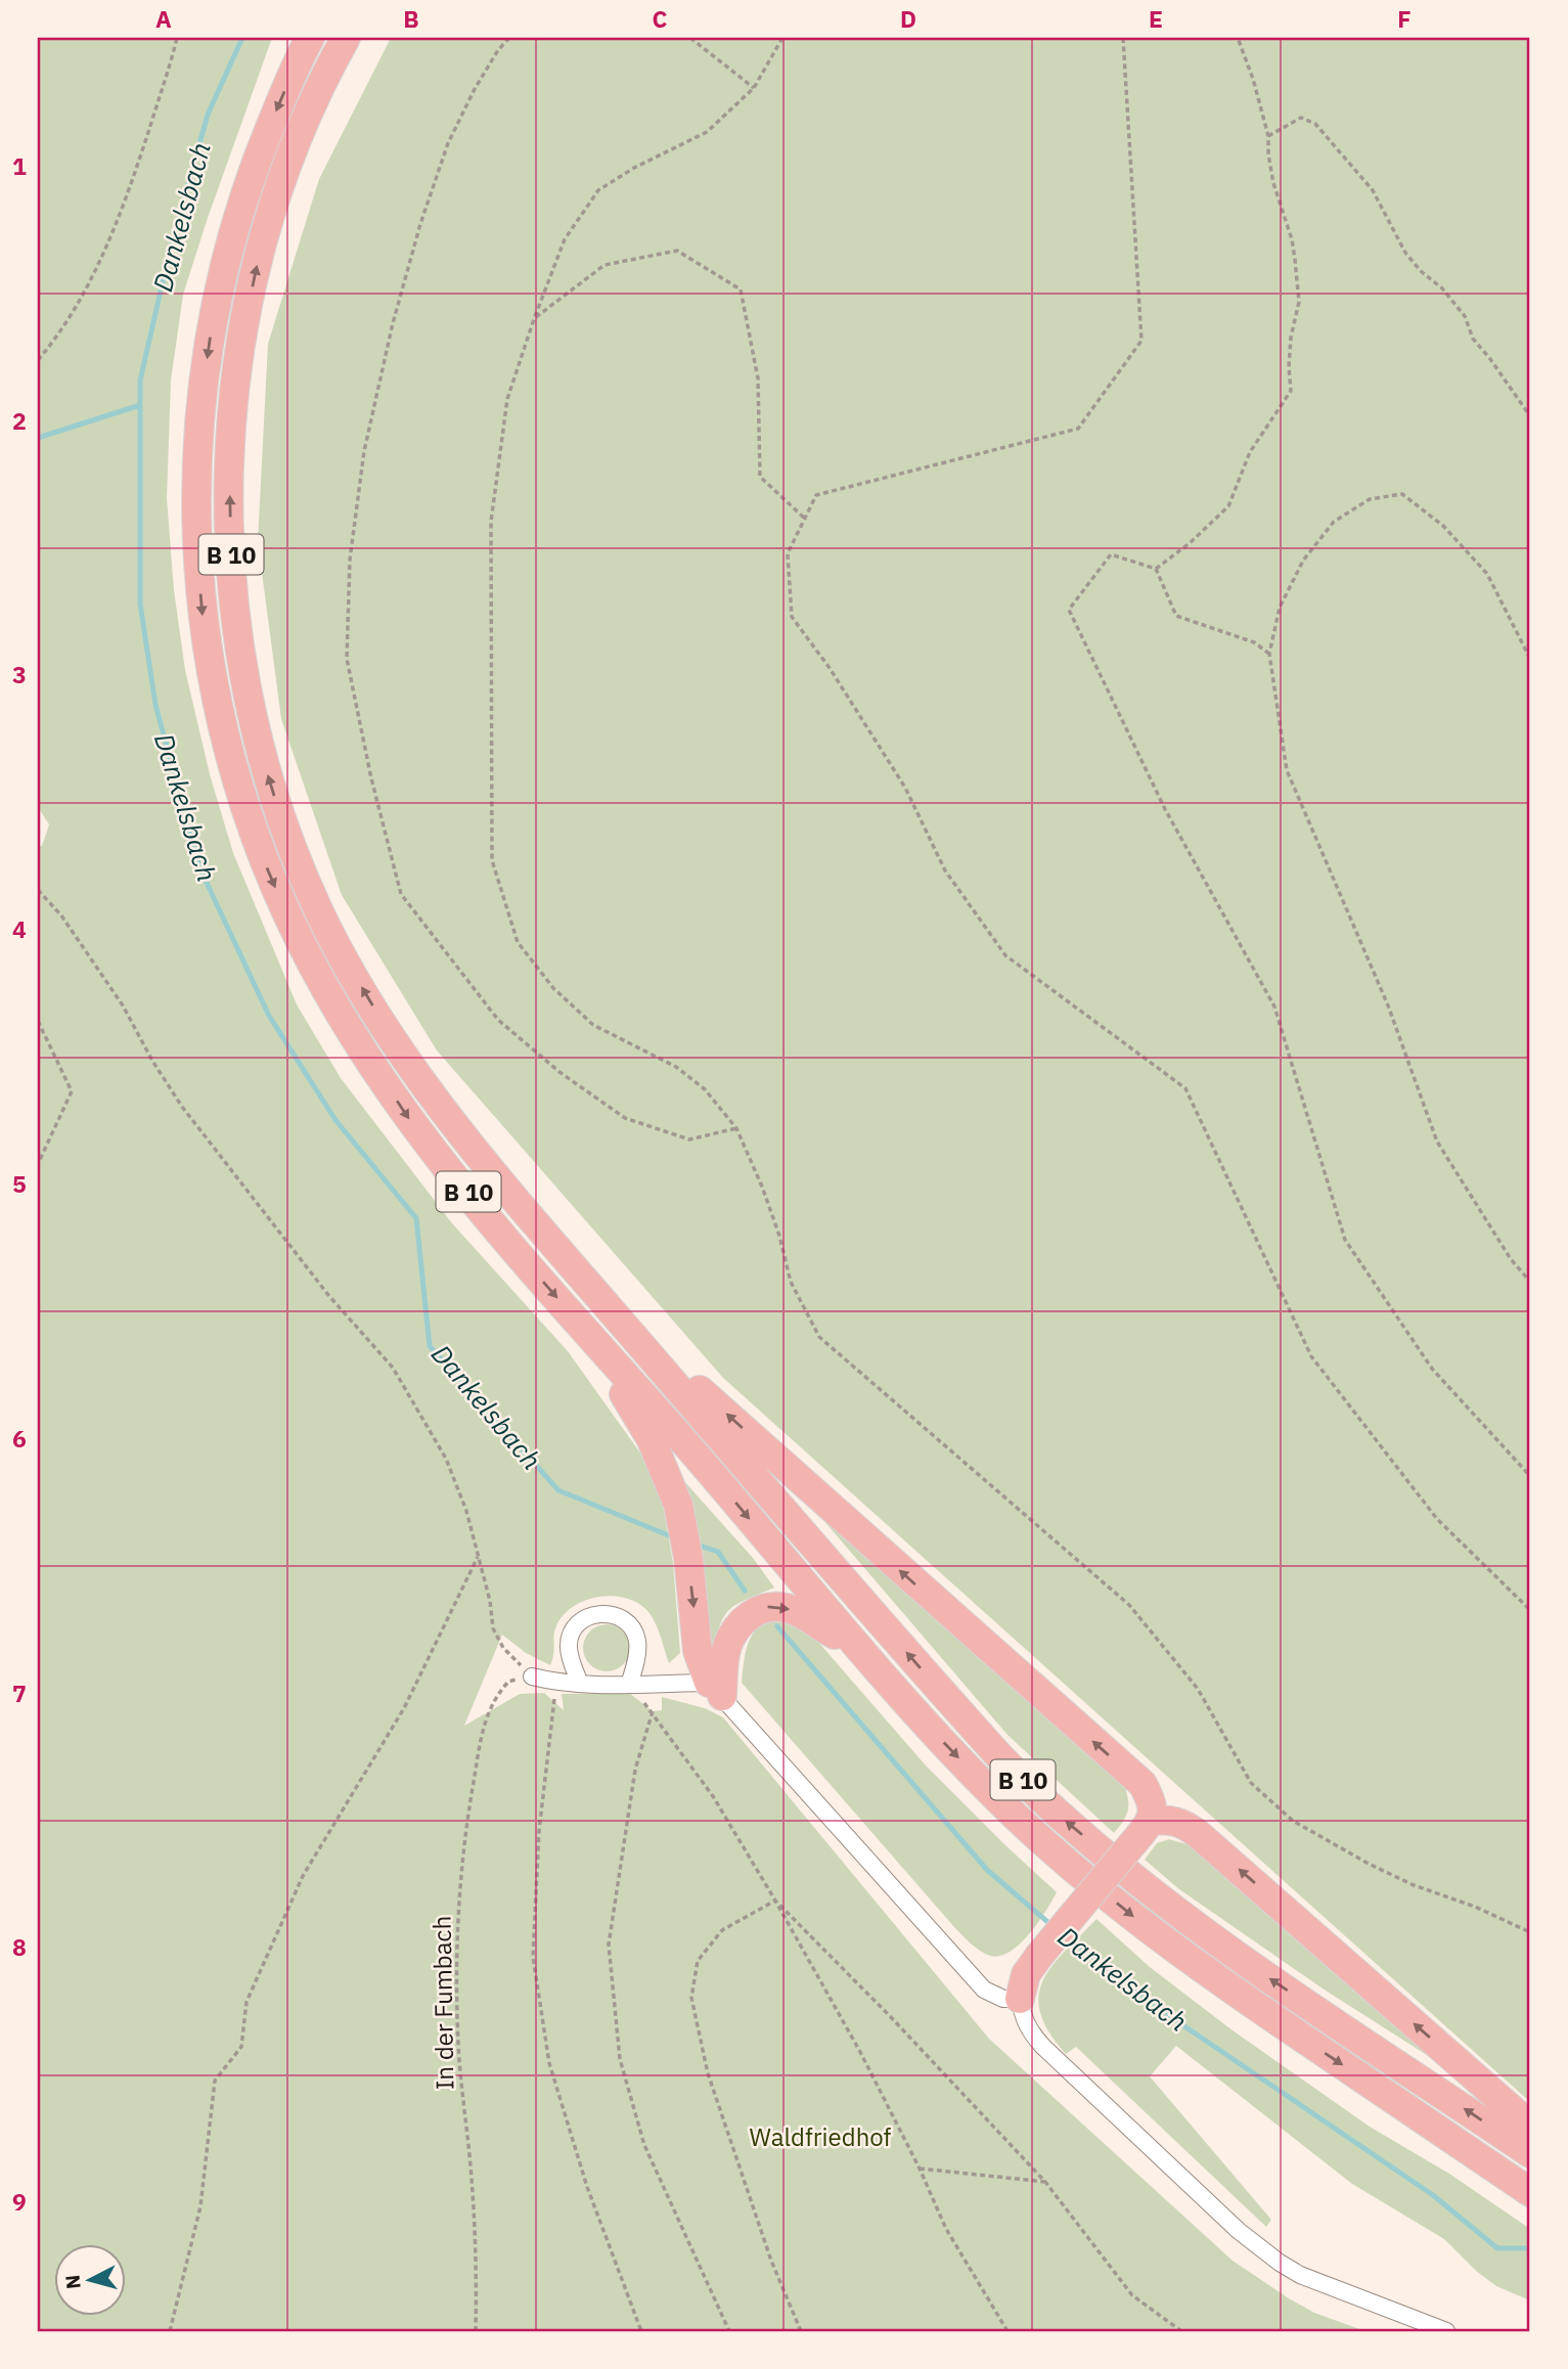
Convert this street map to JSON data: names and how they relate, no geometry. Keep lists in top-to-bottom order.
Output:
{
  "streets": {
    "highway": ["B 10"],
    "path": ["In der Fumbach"]
  },
  "water": ["Dankelsbach"],
  "parks": ["Waldfriedhof"],
  "north": "left",
  "grid": {
    "columns": [
      "A",
      "B",
      "C",
      "D",
      "E",
      "F"
    ],
    "rows": [
      "1",
      "2",
      "3",
      "4",
      "5",
      "6",
      "7",
      "8",
      "9"
    ]
  }
}
